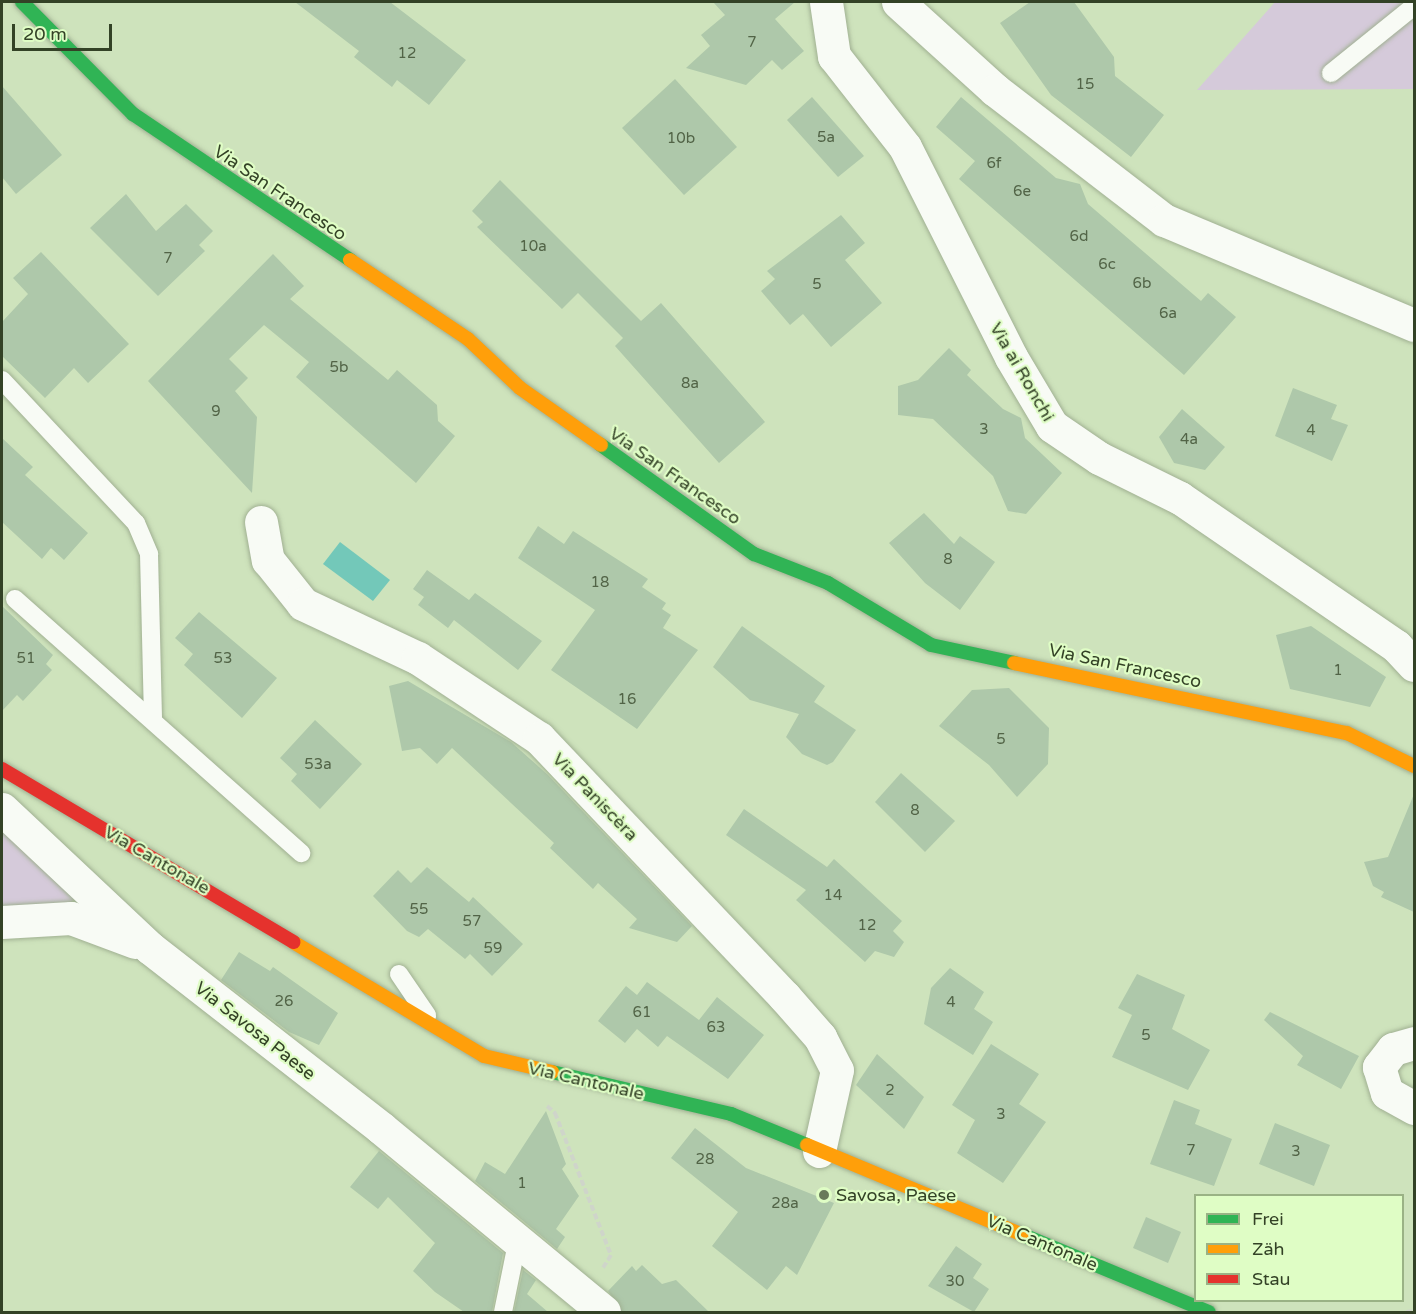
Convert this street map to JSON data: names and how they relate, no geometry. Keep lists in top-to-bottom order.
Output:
{
  "streets": {
    "street": [
      "Via San Francesco",
      "Via ai Ronchi",
      "Via Paniscèra",
      "Via Cantonale",
      "Via Savosa Paese"
    ]
  },
  "crossings": [
    ["Via Paniscèra", "Via Cantonale"]
  ],
  "places": ["Savosa, Paese"],
  "house_numbers": [
    "7",
    "12",
    "15",
    "5a",
    "10b",
    "6f",
    "6e",
    "6d",
    "10a",
    "7",
    "6c",
    "6b",
    "5",
    "6a",
    "5b",
    "8a",
    "9",
    "3",
    "4",
    "4a",
    "8",
    "18",
    "51",
    "53",
    "1",
    "16",
    "5",
    "53a",
    "8",
    "14",
    "55",
    "57",
    "12",
    "59",
    "26",
    "4",
    "61",
    "63",
    "5",
    "2",
    "3",
    "7",
    "3",
    "28",
    "1",
    "28a",
    "30"
  ],
  "legend": ["Frei", "Zäh", "Stau"],
  "scale_bar": "20 m"
}
